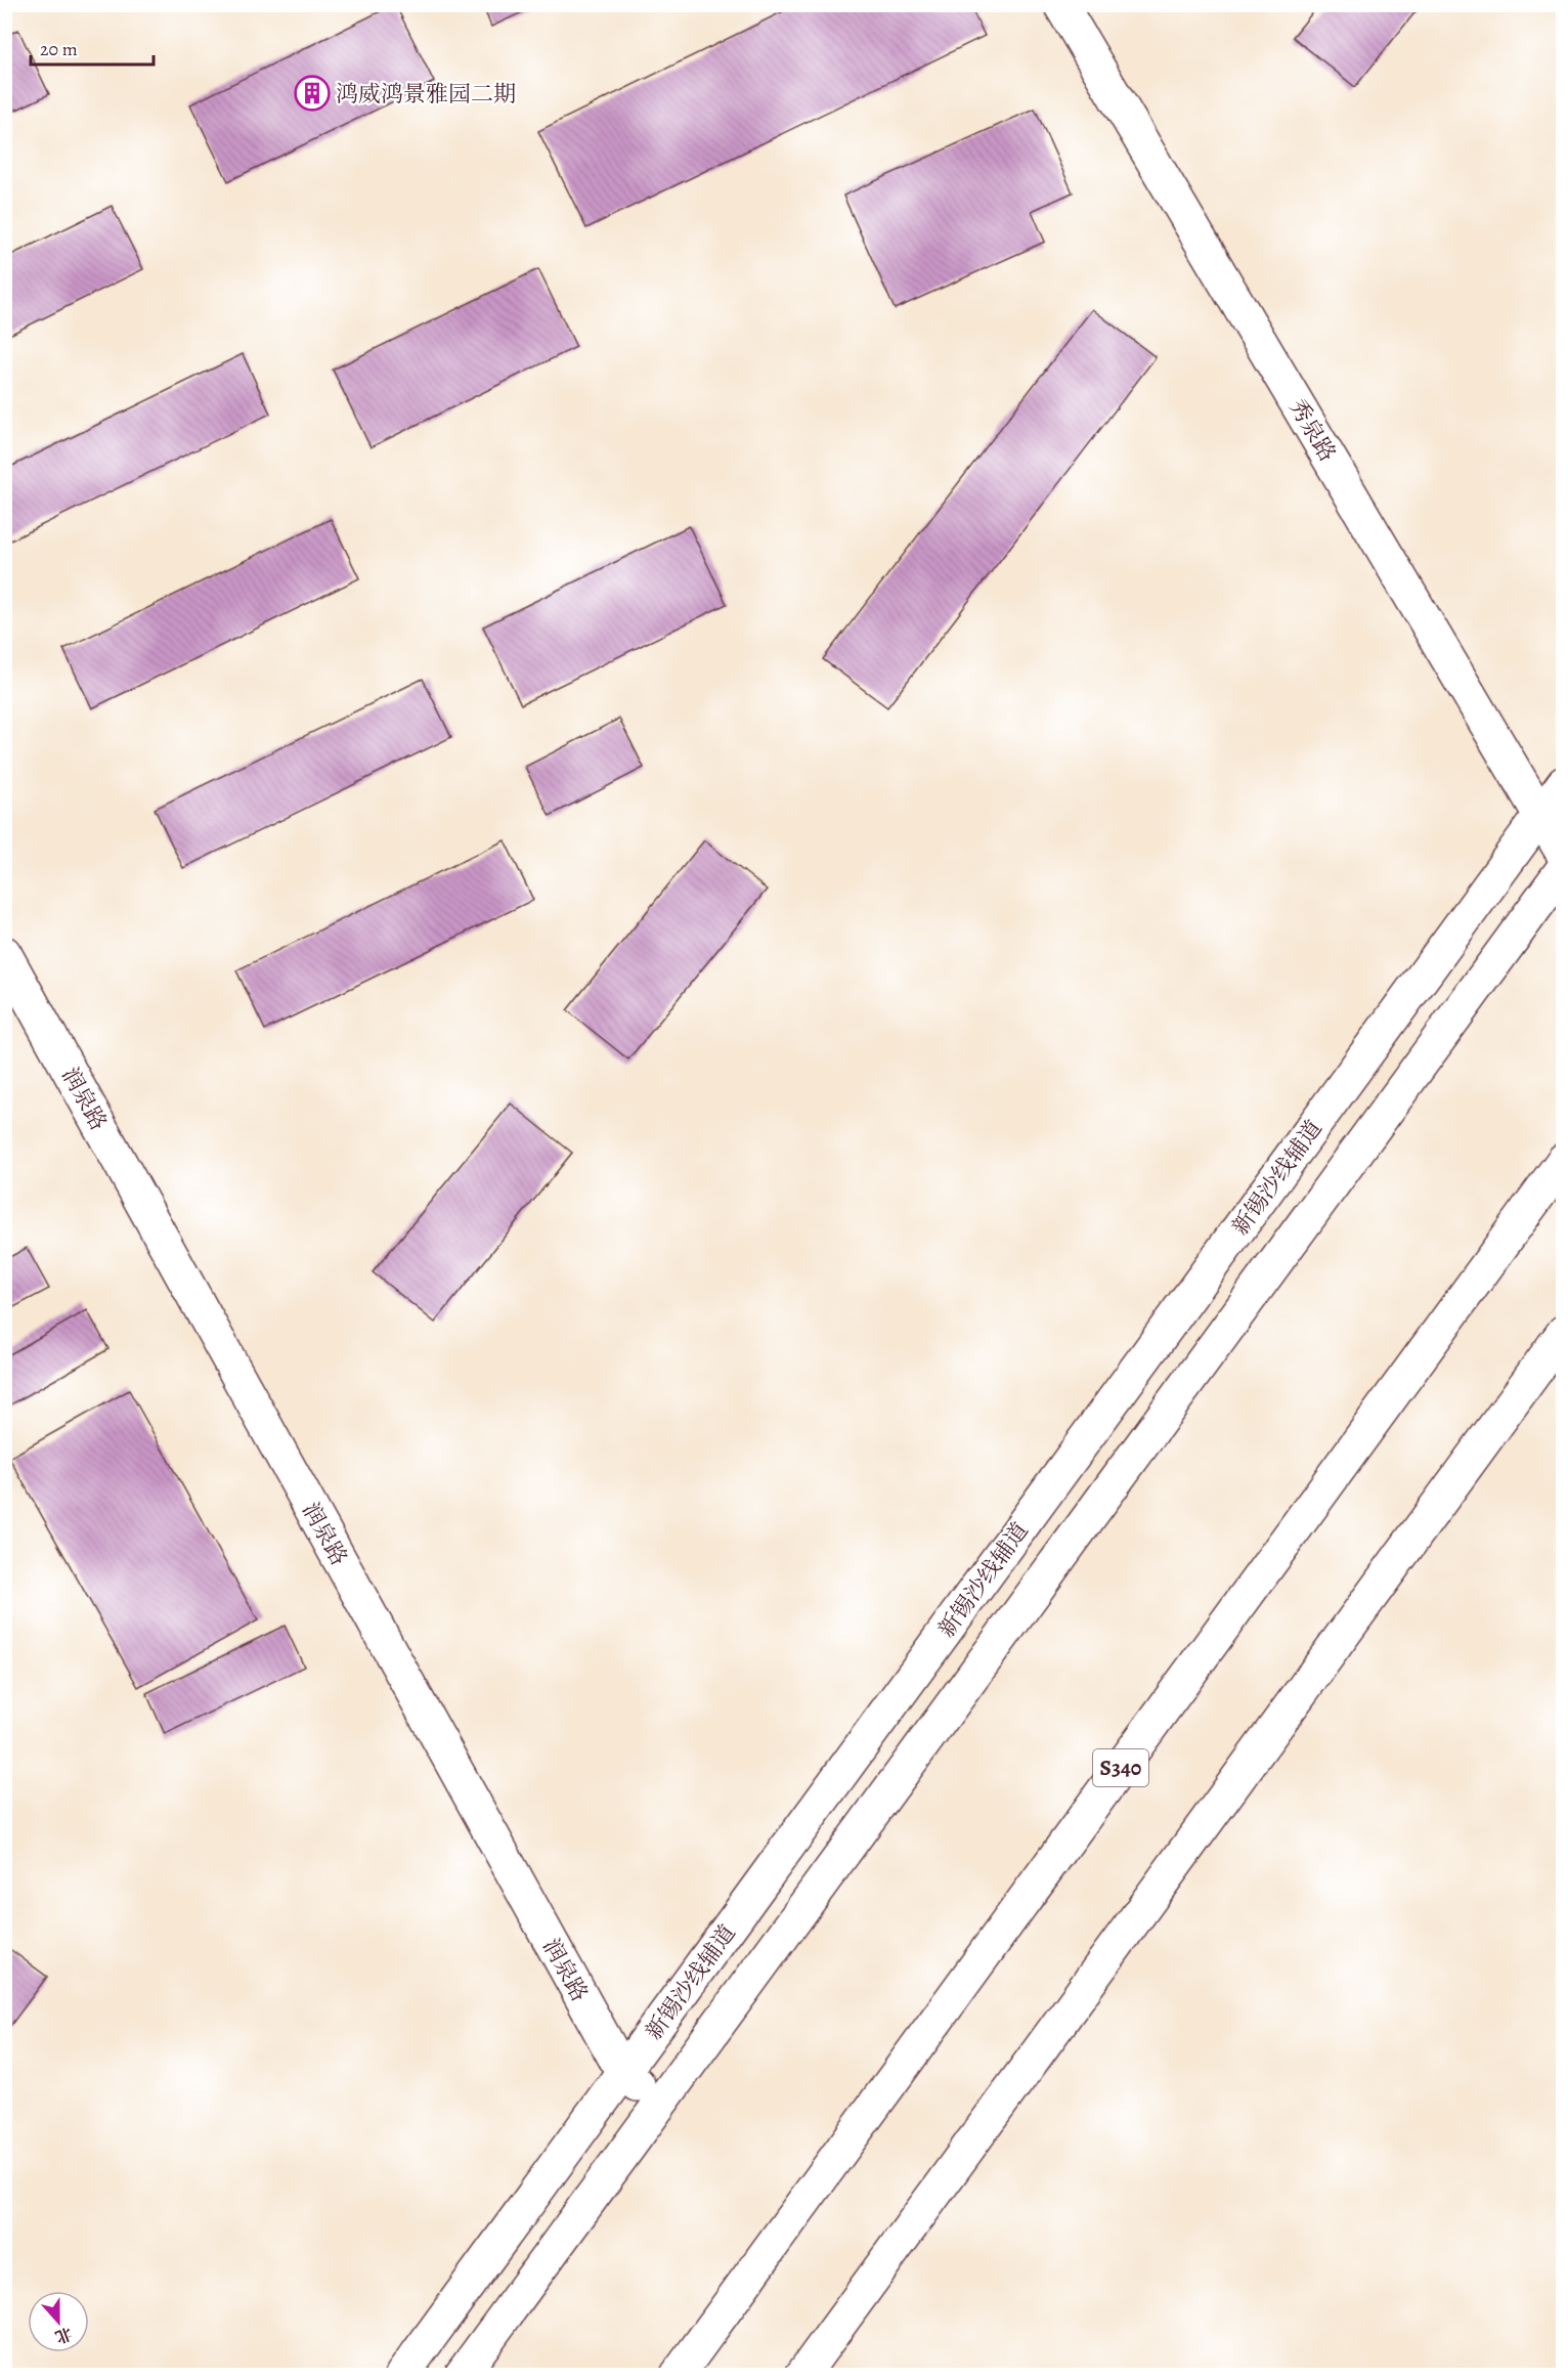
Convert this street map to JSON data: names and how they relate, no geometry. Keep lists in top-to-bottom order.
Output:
{
  "streets": {
    "street": [
      "秀泉路",
      "润泉路",
      "新锡沙线辅道",
      "S340"
    ]
  },
  "crossings": [
    ["秀泉路", "新锡沙线辅道"],
    ["润泉路", "新锡沙线辅道"]
  ],
  "places": {
    "building": ["鸿威鸿景雅园二期"]
  },
  "scale_bar": "20 m",
  "north": "bottom"
}
